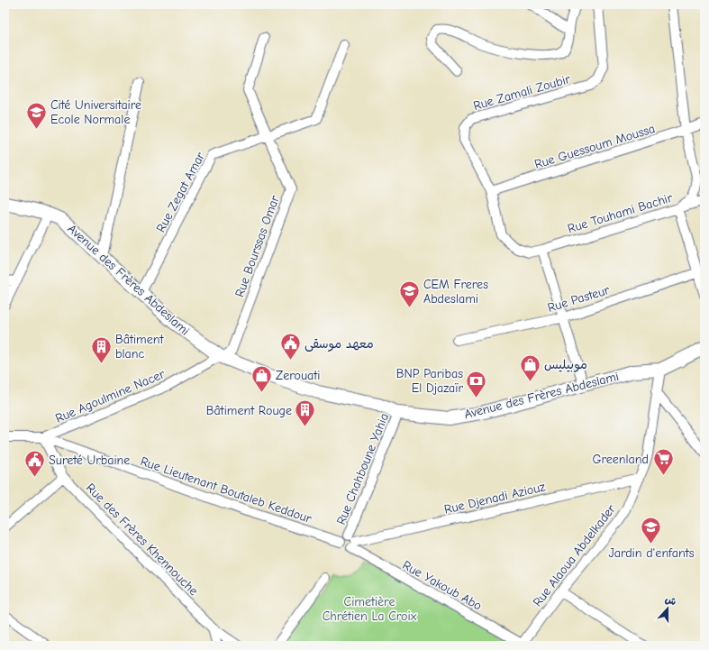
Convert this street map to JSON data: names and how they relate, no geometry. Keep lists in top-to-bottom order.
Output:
{
  "streets": {
    "main road": ["Avenue des Frères Abdeslami"],
    "street": [
      "Rue Zamali Zoubir",
      "Rue Guessoum Moussa",
      "Rue Zegat Amar",
      "Rue Touhami Bachir",
      "Rue Bourssas Omar",
      "Rue Pasteur",
      "Rue Agoulmine Nacer",
      "Rue Chahboune Yahia",
      "Rue Lieutenant Boutaleb Keddour",
      "Rue Djenadi Aziouz",
      "Rue des Frères Khennouche",
      "Rue Alaoua Abdelkader",
      "Rue Yakoub Abo"
    ]
  },
  "crossings": [
    ["Rue Zamali Zoubir", "Rue Guessoum Moussa"],
    ["Rue Zamali Zoubir", "Rue Touhami Bachir"],
    ["Rue Zegat Amar", "Rue Bourssas Omar"],
    ["Rue Zegat Amar", "Avenue des Frères Abdeslami"],
    ["Rue Bourssas Omar", "Avenue des Frères Abdeslami"],
    ["Rue Bourssas Omar", "Rue Agoulmine Nacer"],
    ["Avenue des Frères Abdeslami", "Rue Agoulmine Nacer"],
    ["Avenue des Frères Abdeslami", "Rue Chahboune Yahia"],
    ["Avenue des Frères Abdeslami", "Rue Alaoua Abdelkader"],
    ["Rue Agoulmine Nacer", "Rue Lieutenant Boutaleb Keddour"],
    ["Rue Agoulmine Nacer", "Rue des Frères Khennouche"],
    ["Rue Chahboune Yahia", "Rue Lieutenant Boutaleb Keddour"],
    ["Rue Chahboune Yahia", "Rue Djenadi Aziouz"],
    ["Rue Chahboune Yahia", "Rue Yakoub Abo"],
    ["Rue Lieutenant Boutaleb Keddour", "Rue Djenadi Aziouz"],
    ["Rue Lieutenant Boutaleb Keddour", "Rue des Frères Khennouche"],
    ["Rue Lieutenant Boutaleb Keddour", "Rue Yakoub Abo"],
    ["Rue Djenadi Aziouz", "Rue Alaoua Abdelkader"],
    ["Rue Djenadi Aziouz", "Rue Yakoub Abo"],
    ["Rue Alaoua Abdelkader", "Rue Yakoub Abo"]
  ],
  "parks": ["Cimetière Chrétien La Croix"],
  "places": {
    "school or university": ["Cité Universitaire Ecole Normale", "CEM Freres Abdeslami", "Jardin d'enfants"],
    "public building": ["معهد موسقى", "Sureté Urbaine"],
    "building": ["Bâtiment blanc", "Bâtiment Rouge"],
    "shop": ["موبيليس", "Zerouati"],
    "bank": ["BNP Paribas El Djazaïr"],
    "supermarket": ["Greenland"]
  },
  "north": "top"
}
